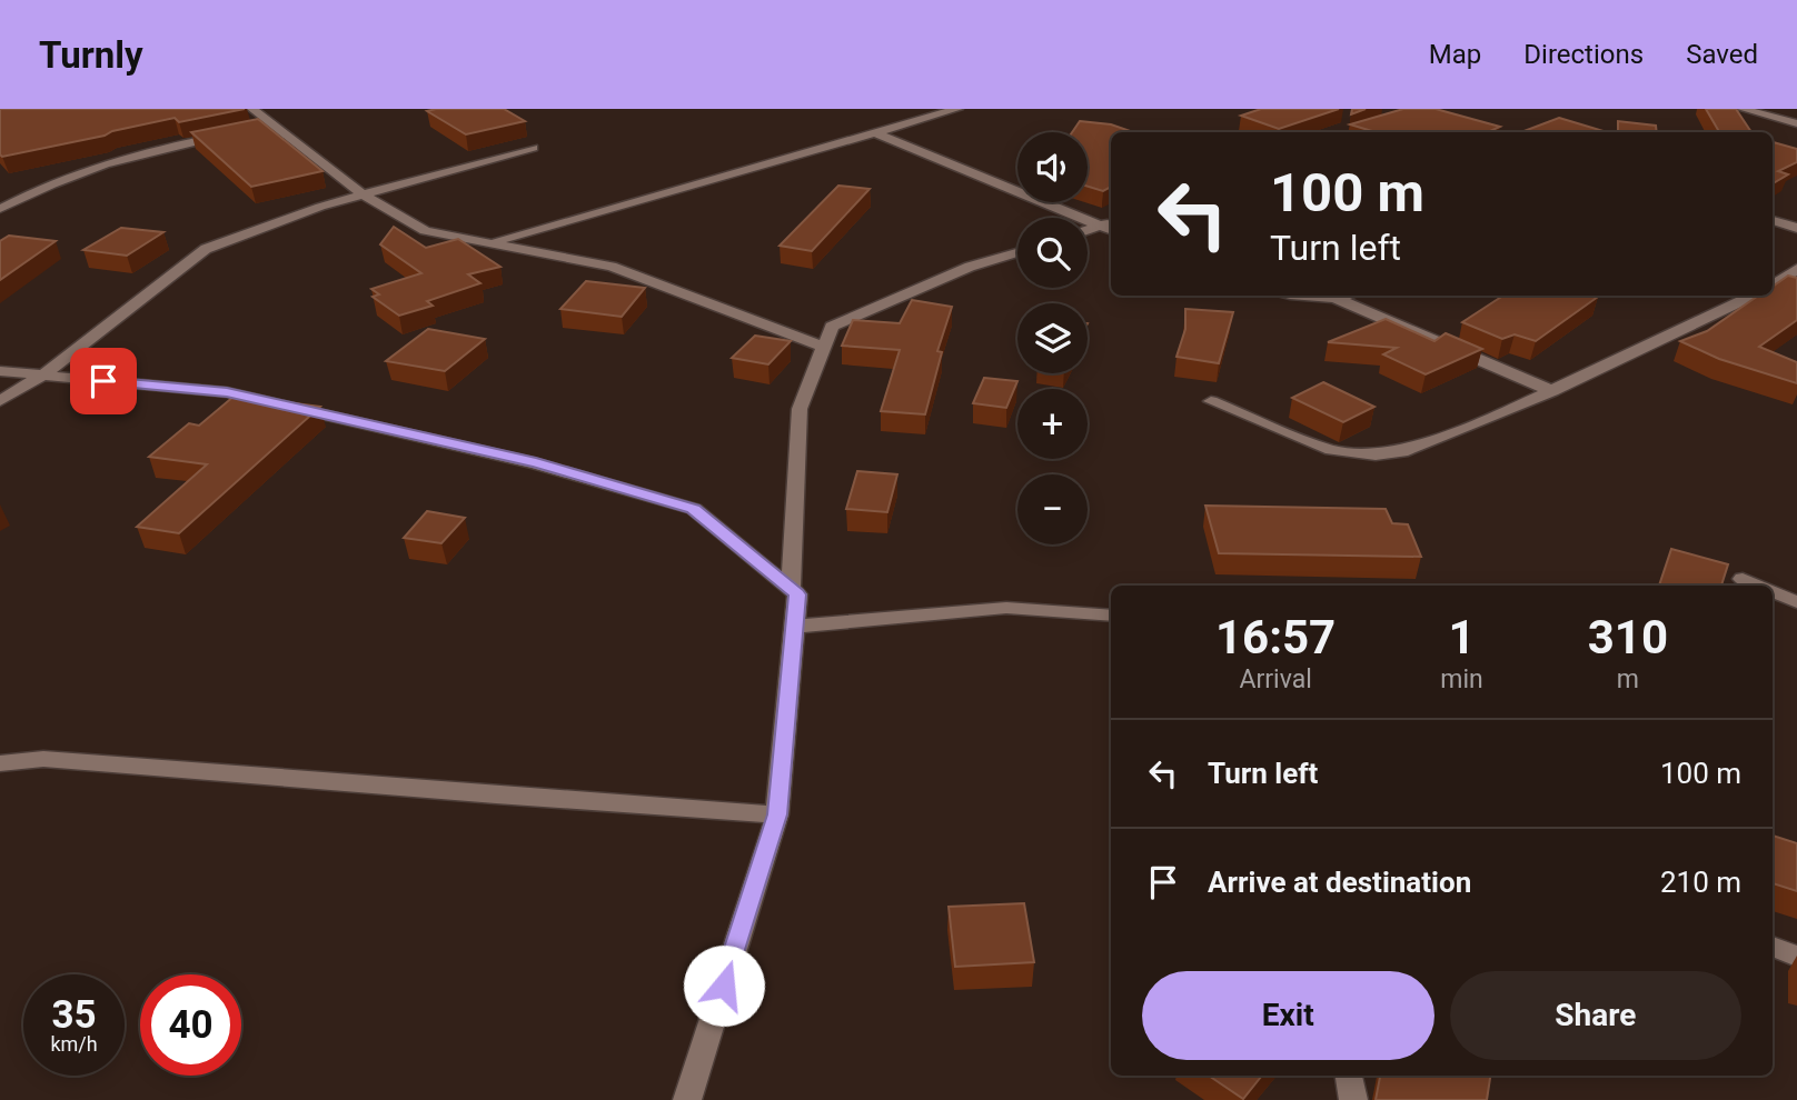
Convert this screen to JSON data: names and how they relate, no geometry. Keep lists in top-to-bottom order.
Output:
{
  "page": {
    "header": "Turnly",
    "nav": ["Map", "Directions", "Saved"],
    "map_buttons": ["+", "−"],
    "turn": ["100 m", "Turn left"],
    "eta": [
      "16:57",
      "Arrival",
      "1",
      "min",
      "310",
      "m"
    ],
    "list": [
      {
        "name": "Turn left",
        "value": "100 m"
      },
      {
        "name": "Arrive at destination",
        "value": "210 m"
      }
    ],
    "buttons": ["Exit", "Share"],
    "speed": "35 km/h",
    "limit": "40"
  }
}
